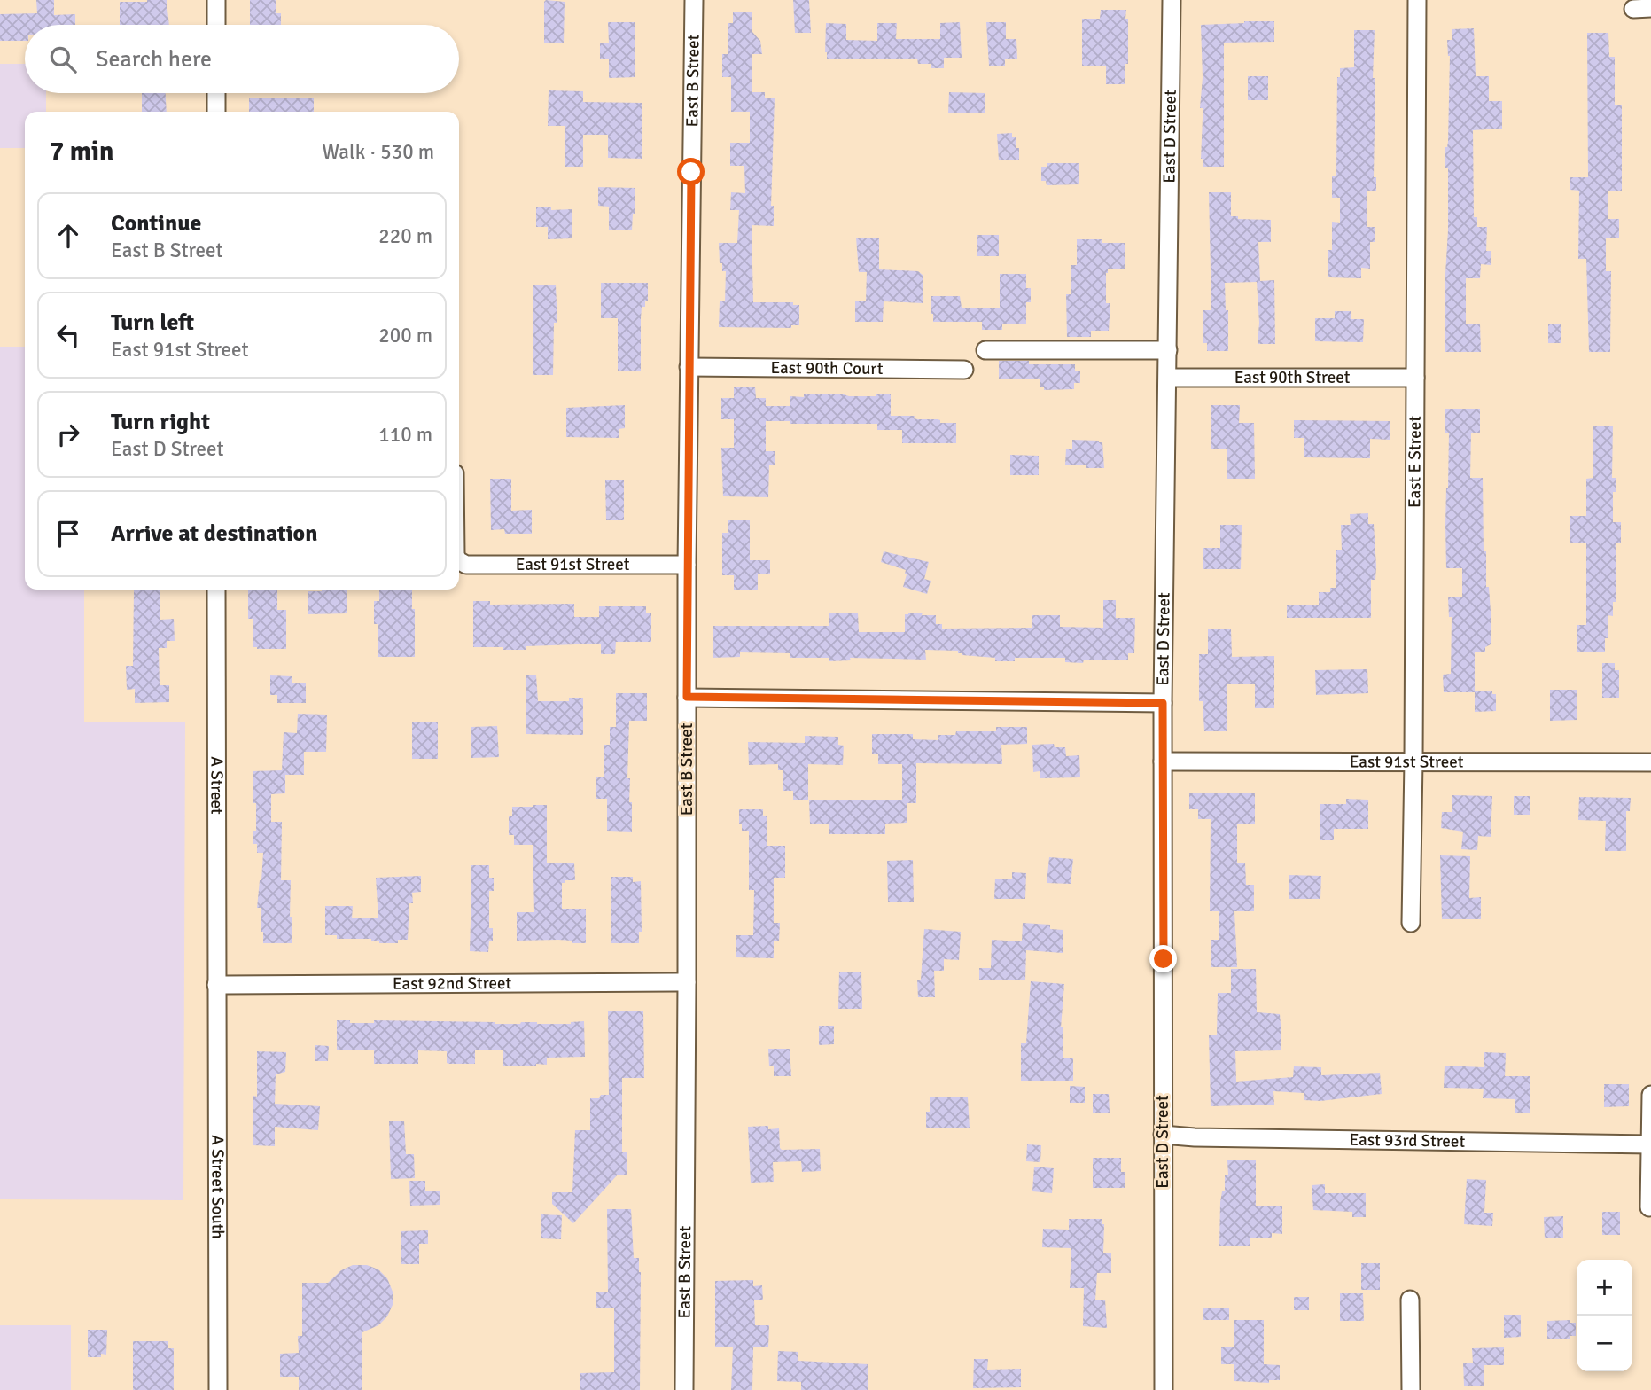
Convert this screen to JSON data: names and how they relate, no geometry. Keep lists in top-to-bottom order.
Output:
{
  "streets": {
    "street": [
      "East B Street",
      "East D Street",
      "East 90th Court",
      "East 90th Street",
      "East E Street",
      "East 91st Street",
      "A Street",
      "East 92nd Street",
      "East 93rd Street",
      "A Street South"
    ]
  },
  "crossings": [
    ["East B Street", "East 90th Court"],
    ["East B Street", "East 91st Street"],
    ["East B Street", "East 92nd Street"],
    ["East D Street", "East 90th Street"],
    ["East D Street", "East 91st Street"],
    ["East D Street", "East 93rd Street"],
    ["East 90th Street", "East E Street"],
    ["East E Street", "East 91st Street"],
    ["A Street", "East 92nd Street"],
    ["A Street", "A Street South"],
    ["East 92nd Street", "A Street South"]
  ],
  "page": {
    "search": "Search here",
    "heading": ["7 min", "Walk · 530 m"],
    "list": [
      ["Continue", "East B Street", "220 m"],
      ["Turn left", "East 91st Street", "200 m"],
      ["Turn right", "East D Street", "110 m"],
      "Arrive at destination"
    ],
    "map_buttons": ["+", "−"]
  }
}
